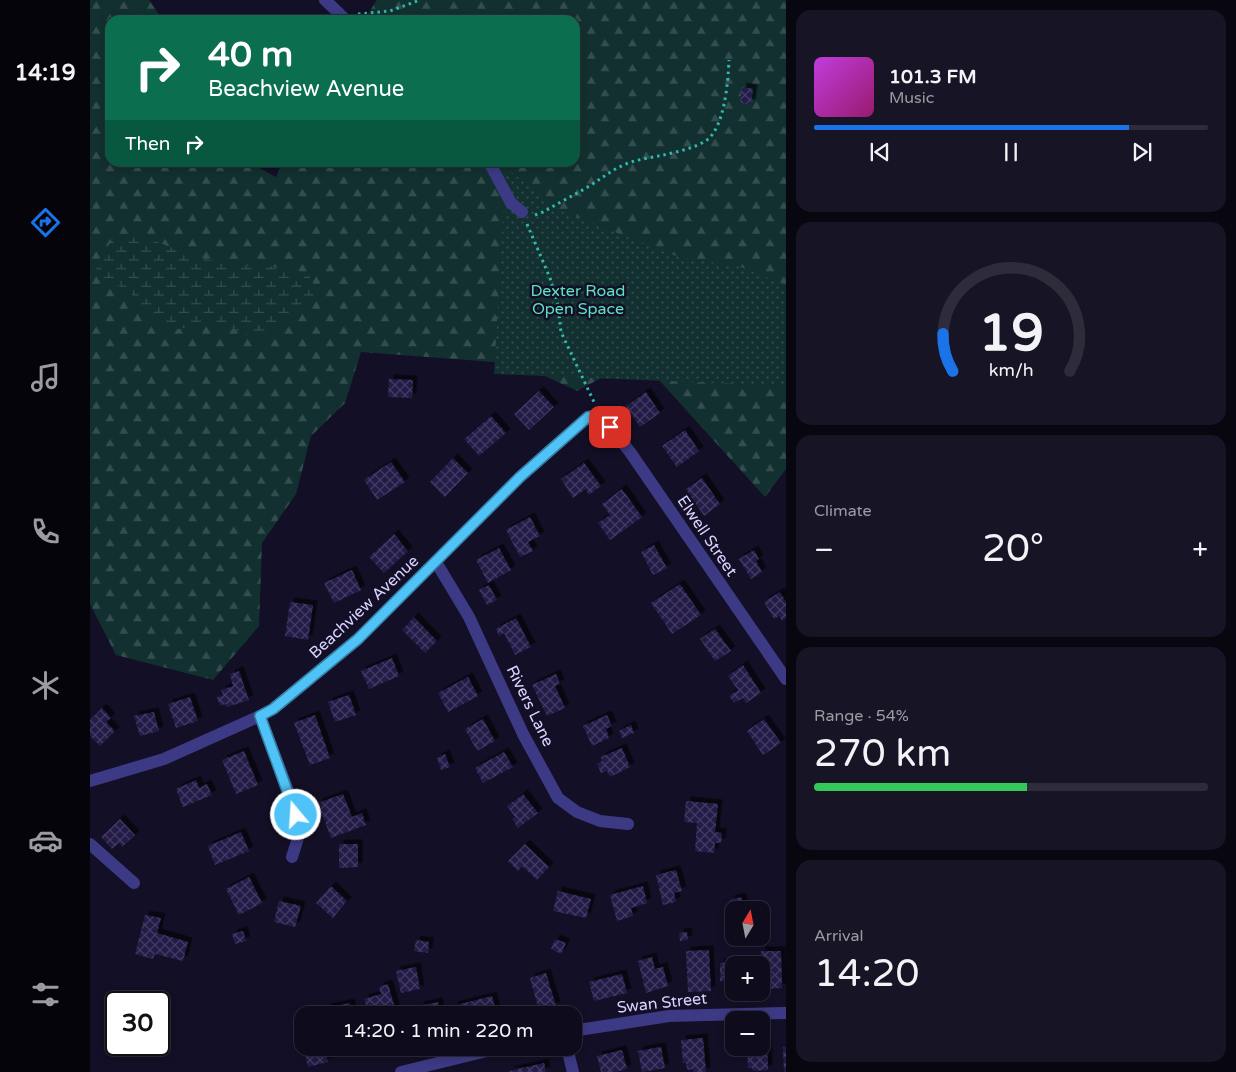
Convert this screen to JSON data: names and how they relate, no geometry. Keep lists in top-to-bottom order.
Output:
{
  "streets": {
    "street": [
      "Elwell Street",
      "Beachview Avenue",
      "Rivers Lane",
      "Swan Street"
    ]
  },
  "crossings": [
    ["Elwell Street", "Beachview Avenue"],
    ["Beachview Avenue", "Rivers Lane"]
  ],
  "parks": ["Dexter Road Open Space"],
  "north": "top",
  "page": {
    "tabs": "14:19",
    "turn": ["40 m", "Beachview Avenue"],
    "song": ["101.3 FM", "Music"],
    "then": "Then",
    "tile": [
      "Climate",
      ["Range · 54%", "270 km"],
      ["Arrival", "14:20"]
    ],
    "heat": ["−", "20°", "+"],
    "map_buttons": ["+", "−"],
    "limit": "30",
    "trip": "14:20 · 1 min · 220 m",
    "gauge": ["19", "km/h"]
  }
}
